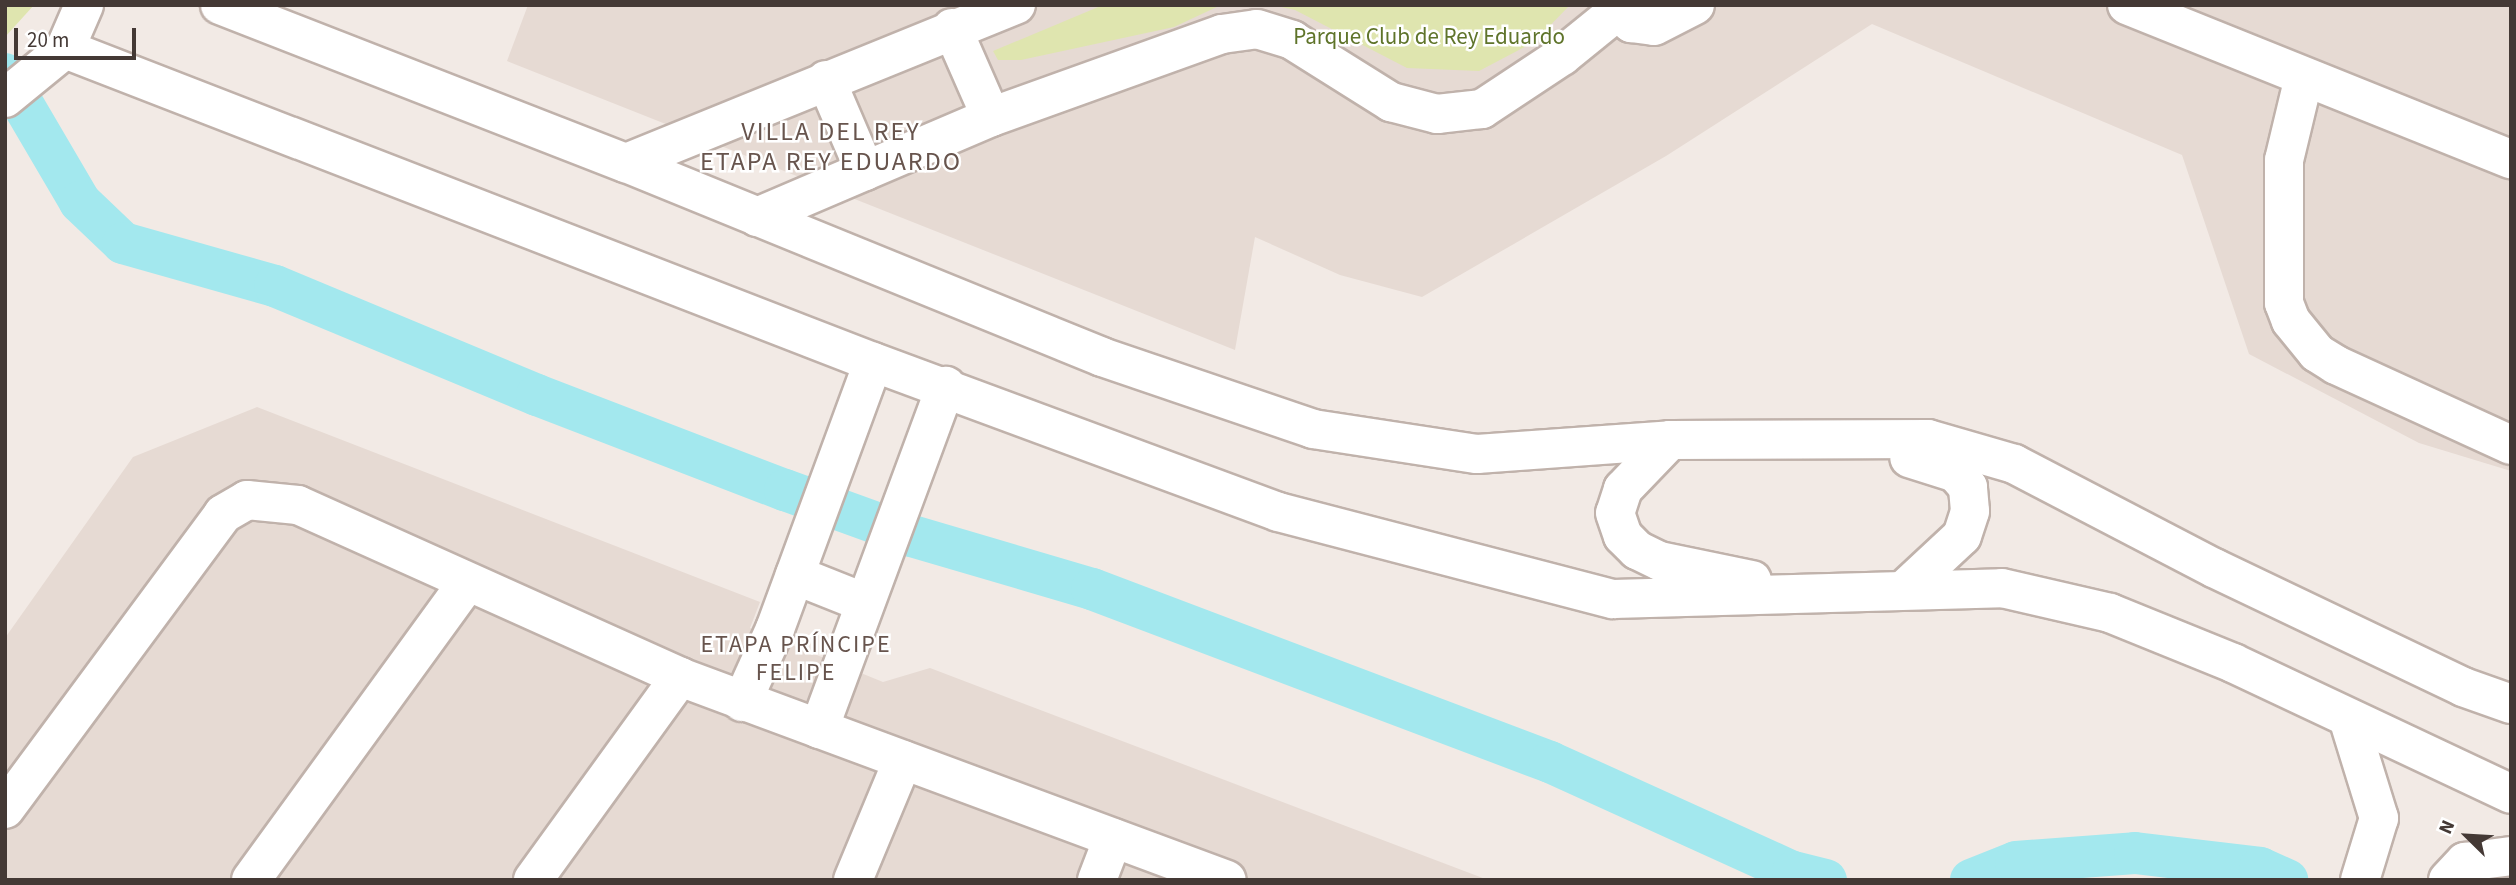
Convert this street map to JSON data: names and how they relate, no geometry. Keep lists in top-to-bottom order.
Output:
{
  "districts": ["VILLA DEL REY ETAPA REY EDUARDO", "ETAPA PRÍNCIPE FELIPE"],
  "parks": ["Parque Club de Rey Eduardo"],
  "scale_bar": "20 m",
  "north": "top left"
}
